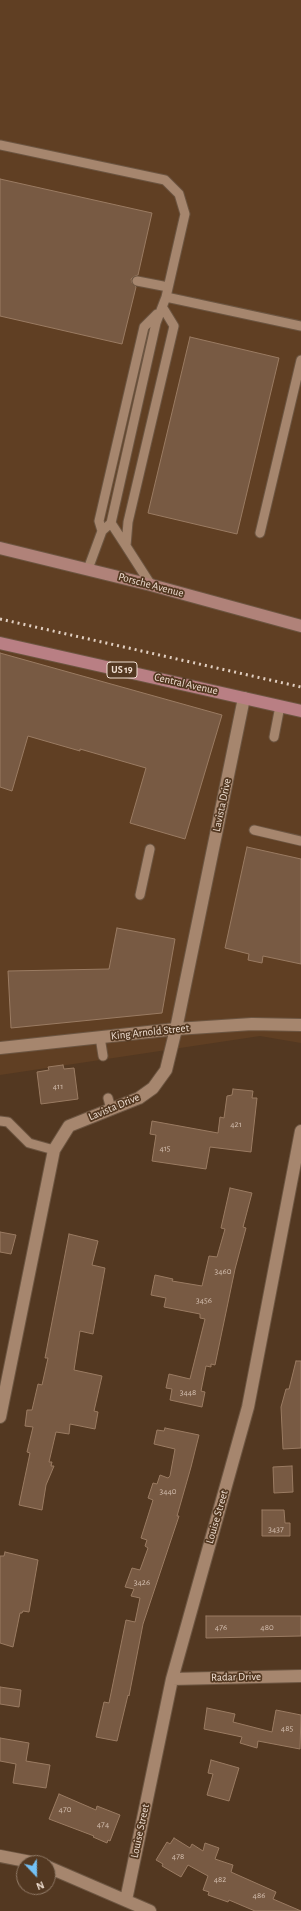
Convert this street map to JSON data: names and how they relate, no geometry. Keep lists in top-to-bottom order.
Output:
{
  "streets": {
    "main road": ["US 19", "Central Avenue"],
    "street": [
      "Porsche Avenue",
      "Lavista Drive",
      "King Arnold Street",
      "Louise Street",
      "Radar Drive"
    ]
  },
  "crossings": [
    ["Central Avenue", "Lavista Drive"],
    ["Lavista Drive", "King Arnold Street"],
    ["Louise Street", "Radar Drive"]
  ],
  "house_numbers": [
    "411",
    "421",
    "415",
    "3460",
    "3456",
    "3448",
    "3440",
    "3437",
    "3426",
    "476",
    "480",
    "485",
    "470",
    "474",
    "478",
    "482",
    "486"
  ],
  "north": "bottom"
}
